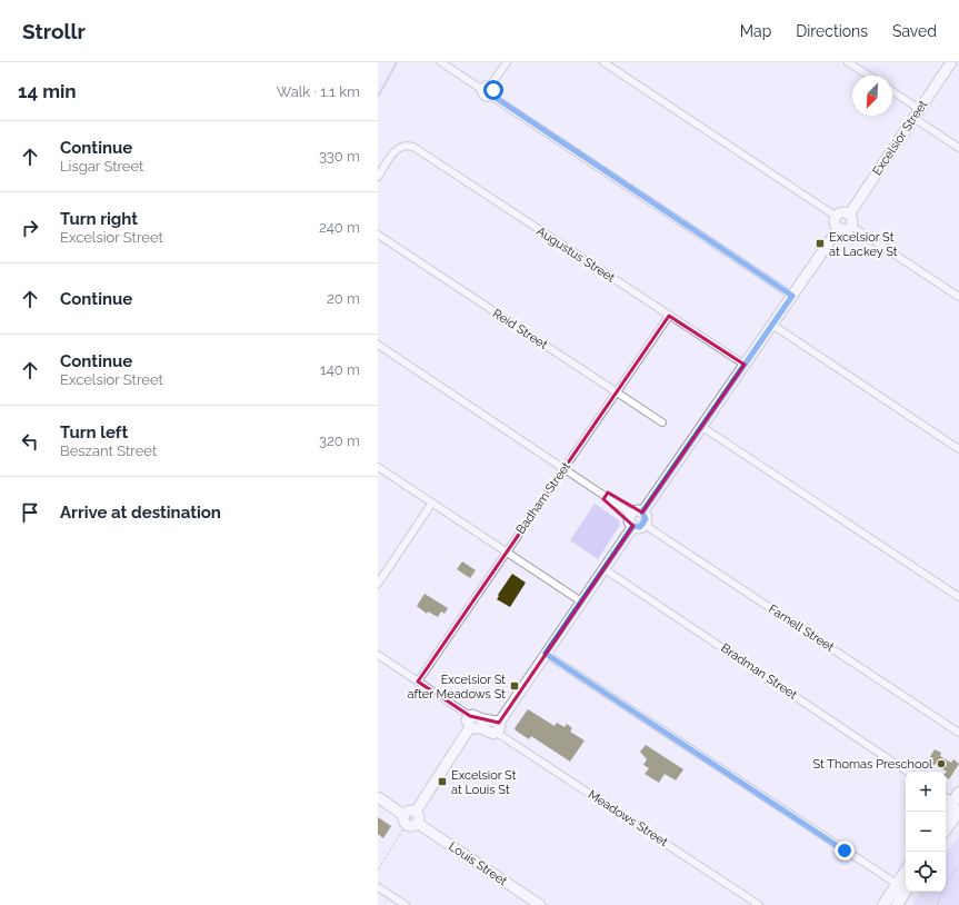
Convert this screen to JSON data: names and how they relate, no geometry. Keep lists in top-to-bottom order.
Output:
{
  "streets": {
    "street": [
      "Excelsior Street",
      "Augustus Street",
      "Reid Street",
      "Badham Street",
      "Farnell Street",
      "Bradman Street",
      "Meadows Street",
      "Louis Street"
    ]
  },
  "crossings": [
    ["Augustus Street", "Badham Street"],
    ["Reid Street", "Badham Street"]
  ],
  "places": {
    "transit": ["Excelsior St at Lackey St", "Excelsior St after Meadows St", "Excelsior St at Louis St"],
    "other": ["St Thomas Preschool"]
  },
  "north": "bottom left",
  "page": {
    "header": "Strollr",
    "nav": ["Map", "Directions", "Saved"],
    "heading": ["14 min", "Walk · 1.1 km"],
    "list": [
      ["Continue", "Lisgar Street", "330 m"],
      ["Turn right", "Excelsior Street", "240 m"],
      ["Continue", "20 m"],
      ["Continue", "Excelsior Street", "140 m"],
      ["Turn left", "Beszant Street", "320 m"],
      "Arrive at destination"
    ],
    "map_buttons": ["+", "−"]
  }
}
